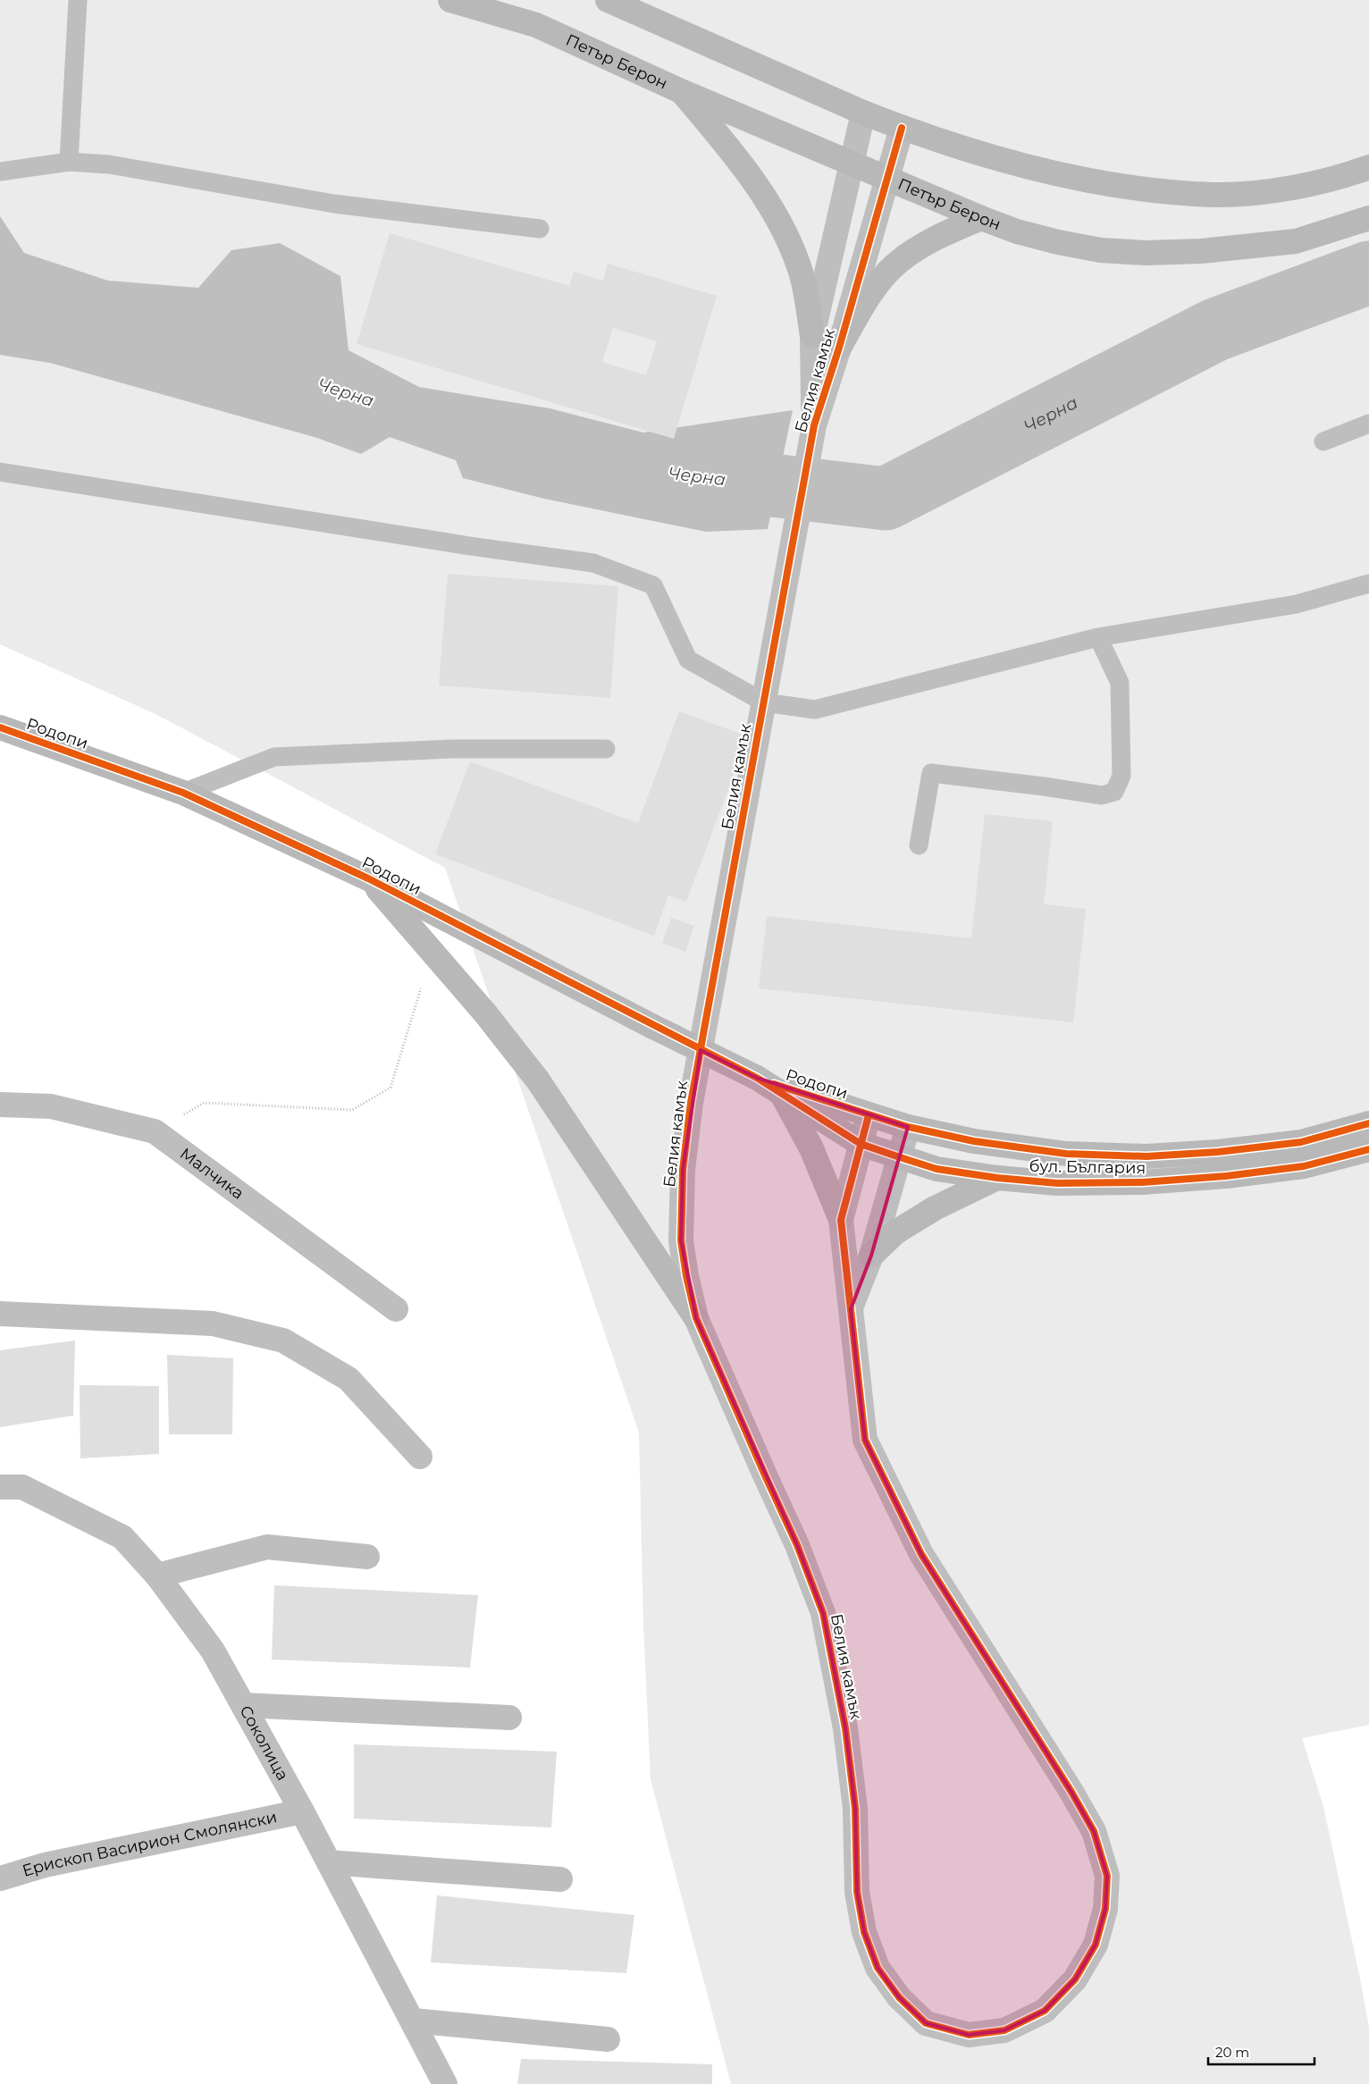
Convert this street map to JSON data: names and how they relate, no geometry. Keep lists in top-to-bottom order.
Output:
{
  "streets": {
    "street": [
      "Петър Берон",
      "Белия камък",
      "Родопи",
      "бул. България",
      "Малчика",
      "Соколица",
      "Ерископ Васирион Смолянски"
    ]
  },
  "crossings": [
    ["Петър Берон", "Белия камък"],
    ["Белия камък", "Родопи"],
    ["Белия камък", "бул. България"],
    ["Родопи", "бул. България"],
    ["Соколица", "Ерископ Васирион Смолянски"]
  ],
  "water": ["Черна"],
  "scale_bar": "20 m"
}
